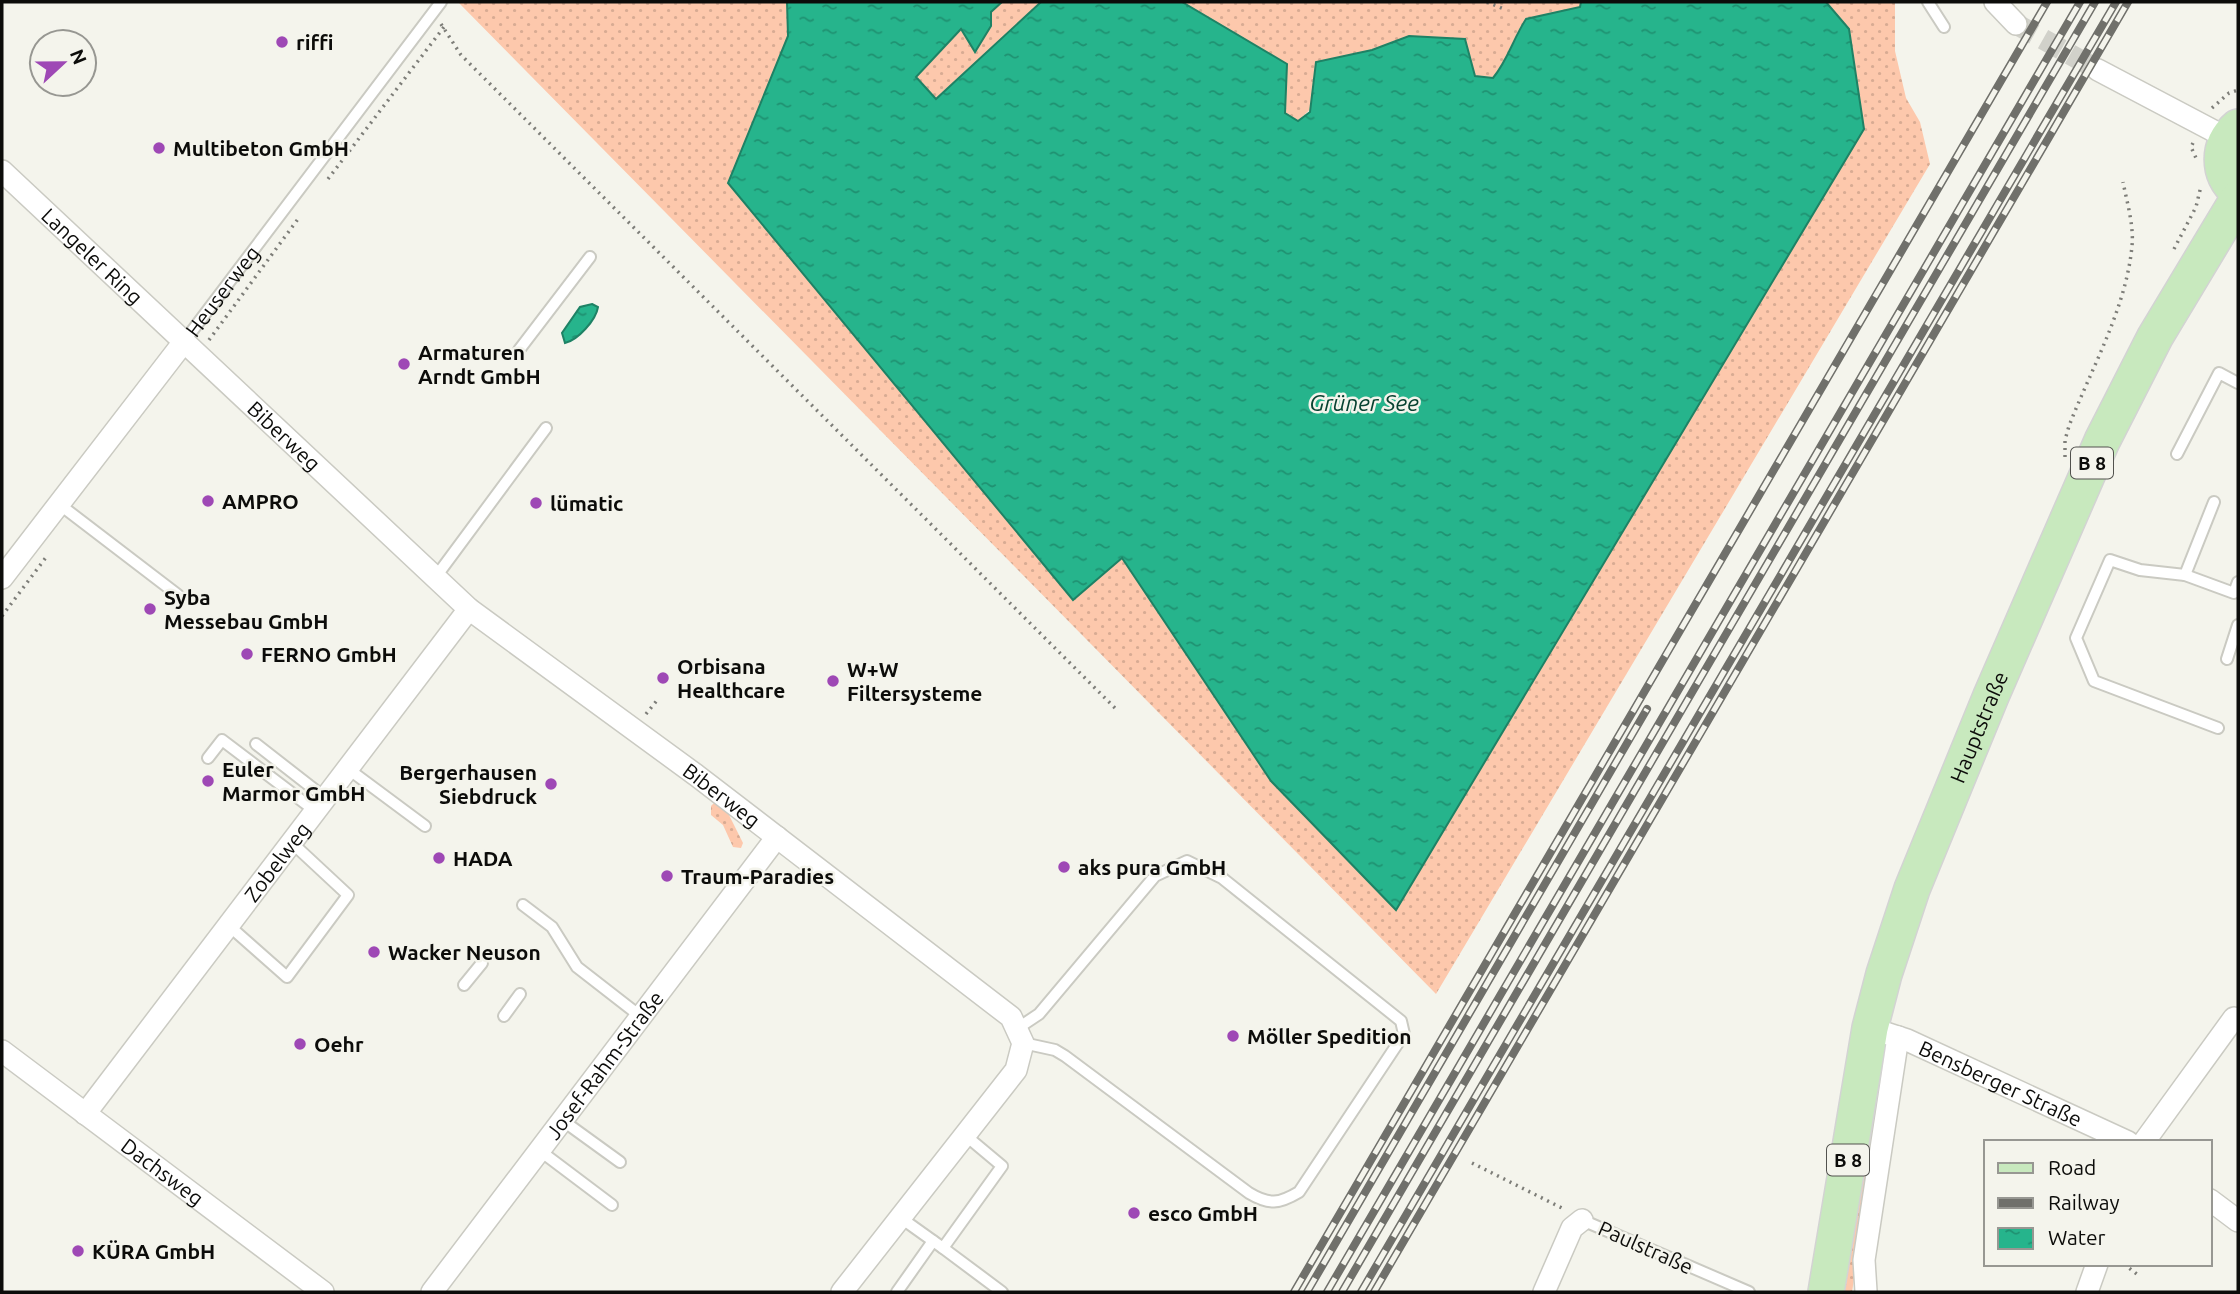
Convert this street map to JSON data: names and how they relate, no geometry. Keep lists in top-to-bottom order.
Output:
{
  "streets": {
    "main road": ["B 8", "Hauptstraße"],
    "street": [
      "Langeler Ring",
      "Heuserweg",
      "Biberweg",
      "Zobelweg",
      "Josef-Rahm-Straße",
      "Bensberger Straße",
      "Dachsweg"
    ],
    "lane": ["Paulstraße"]
  },
  "crossings": [
    ["Langeler Ring", "Heuserweg"],
    ["Langeler Ring", "Biberweg"],
    ["Heuserweg", "Biberweg"],
    ["Biberweg", "Zobelweg"],
    ["Biberweg", "Josef-Rahm-Straße"],
    ["Hauptstraße", "Bensberger Straße"],
    ["Zobelweg", "Dachsweg"]
  ],
  "water": ["Grüner See"],
  "places": [
    "riffi",
    "Multibeton GmbH",
    "Armaturen Arndt GmbH",
    "AMPRO",
    "lümatic",
    "Syba Messebau GmbH",
    "FERNO GmbH",
    "Orbisana Healthcare",
    "W+W Filtersysteme",
    "Euler Marmor GmbH",
    "Bergerhausen Siebdruck",
    "HADA",
    "aks pura GmbH",
    "Traum-Paradies",
    "Wacker Neuson",
    "Möller Spedition",
    "Oehr",
    "esco GmbH",
    "KÜRA GmbH"
  ],
  "legend": ["Road", "Railway", "Water"],
  "north": "right"
}
